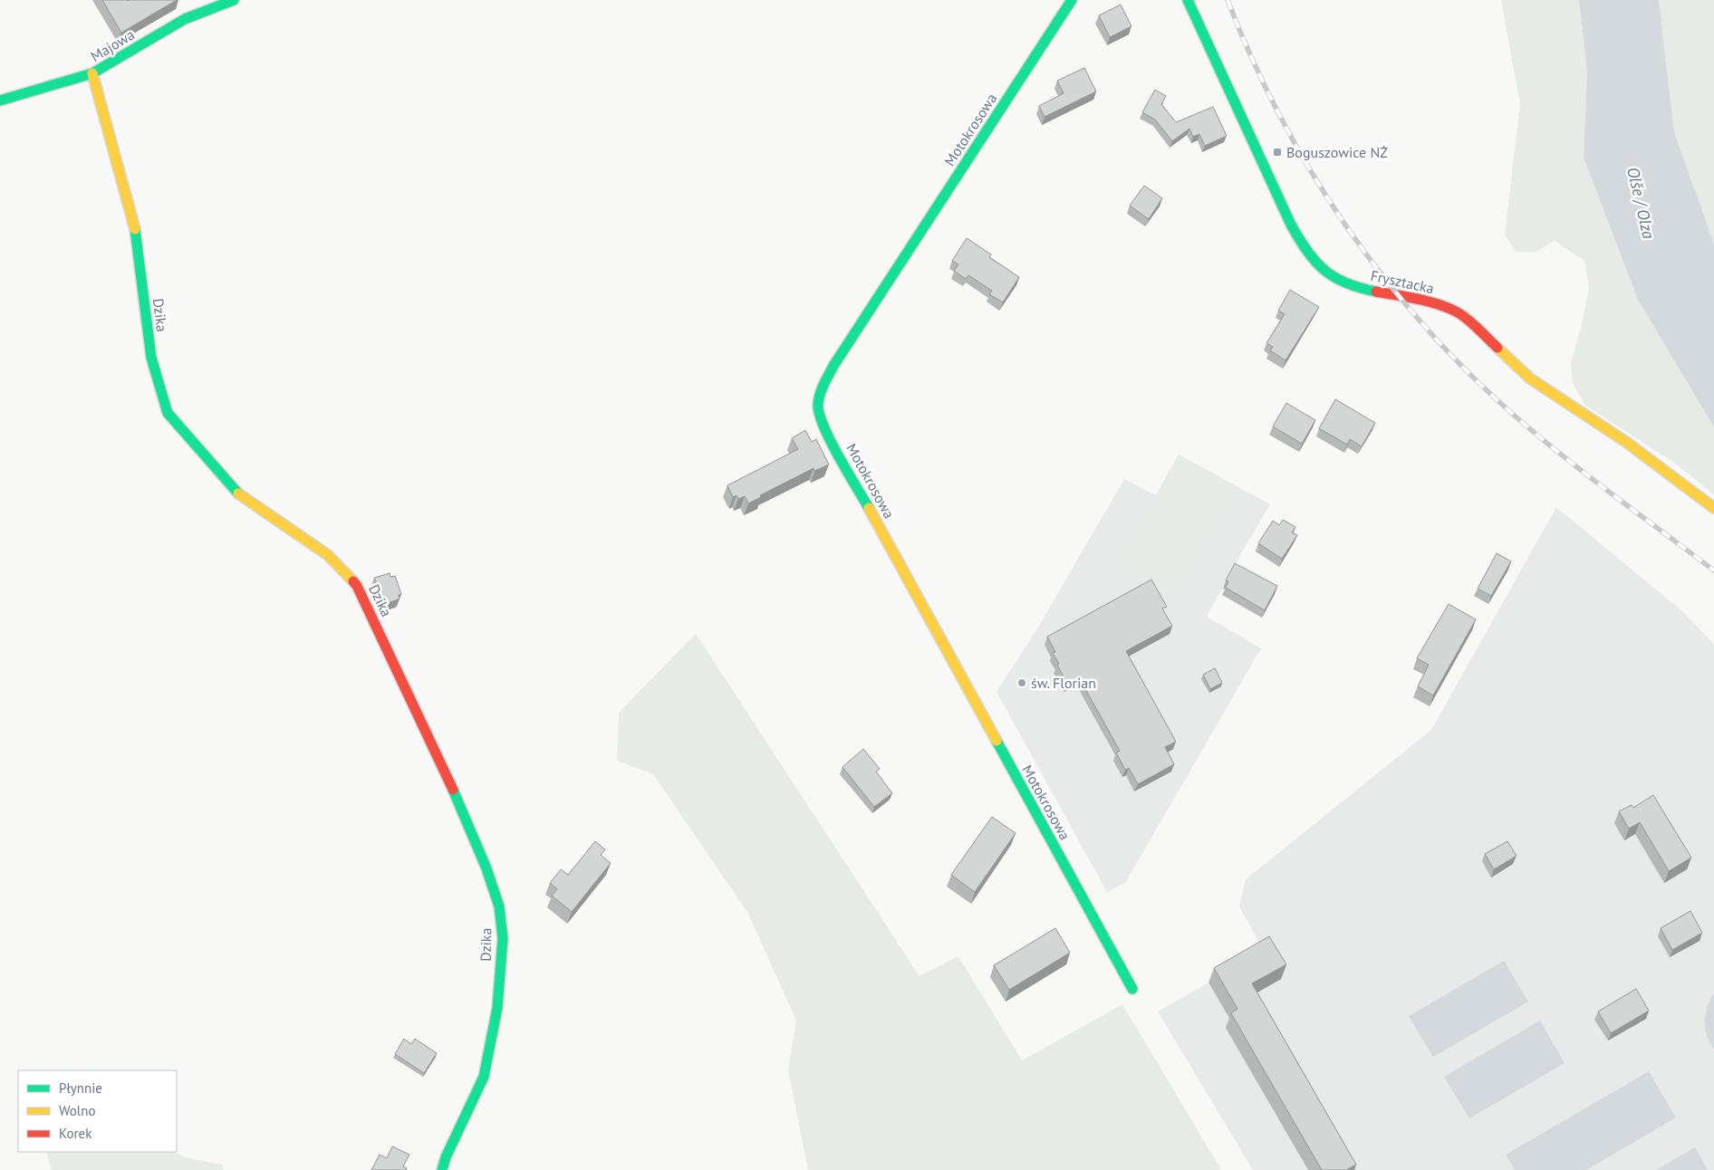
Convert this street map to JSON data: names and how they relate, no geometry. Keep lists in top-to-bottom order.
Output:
{
  "streets": {
    "street": [
      "Majowa",
      "Motokrosowa",
      "Frysztacka",
      "Dzika"
    ]
  },
  "crossings": [
    ["Majowa", "Dzika"]
  ],
  "water": ["Olše / Olza"],
  "places": {
    "transit": ["Boguszowice NŻ"],
    "other": ["św. Florian"]
  },
  "legend": ["Płynnie", "Wolno", "Korek"]
}
